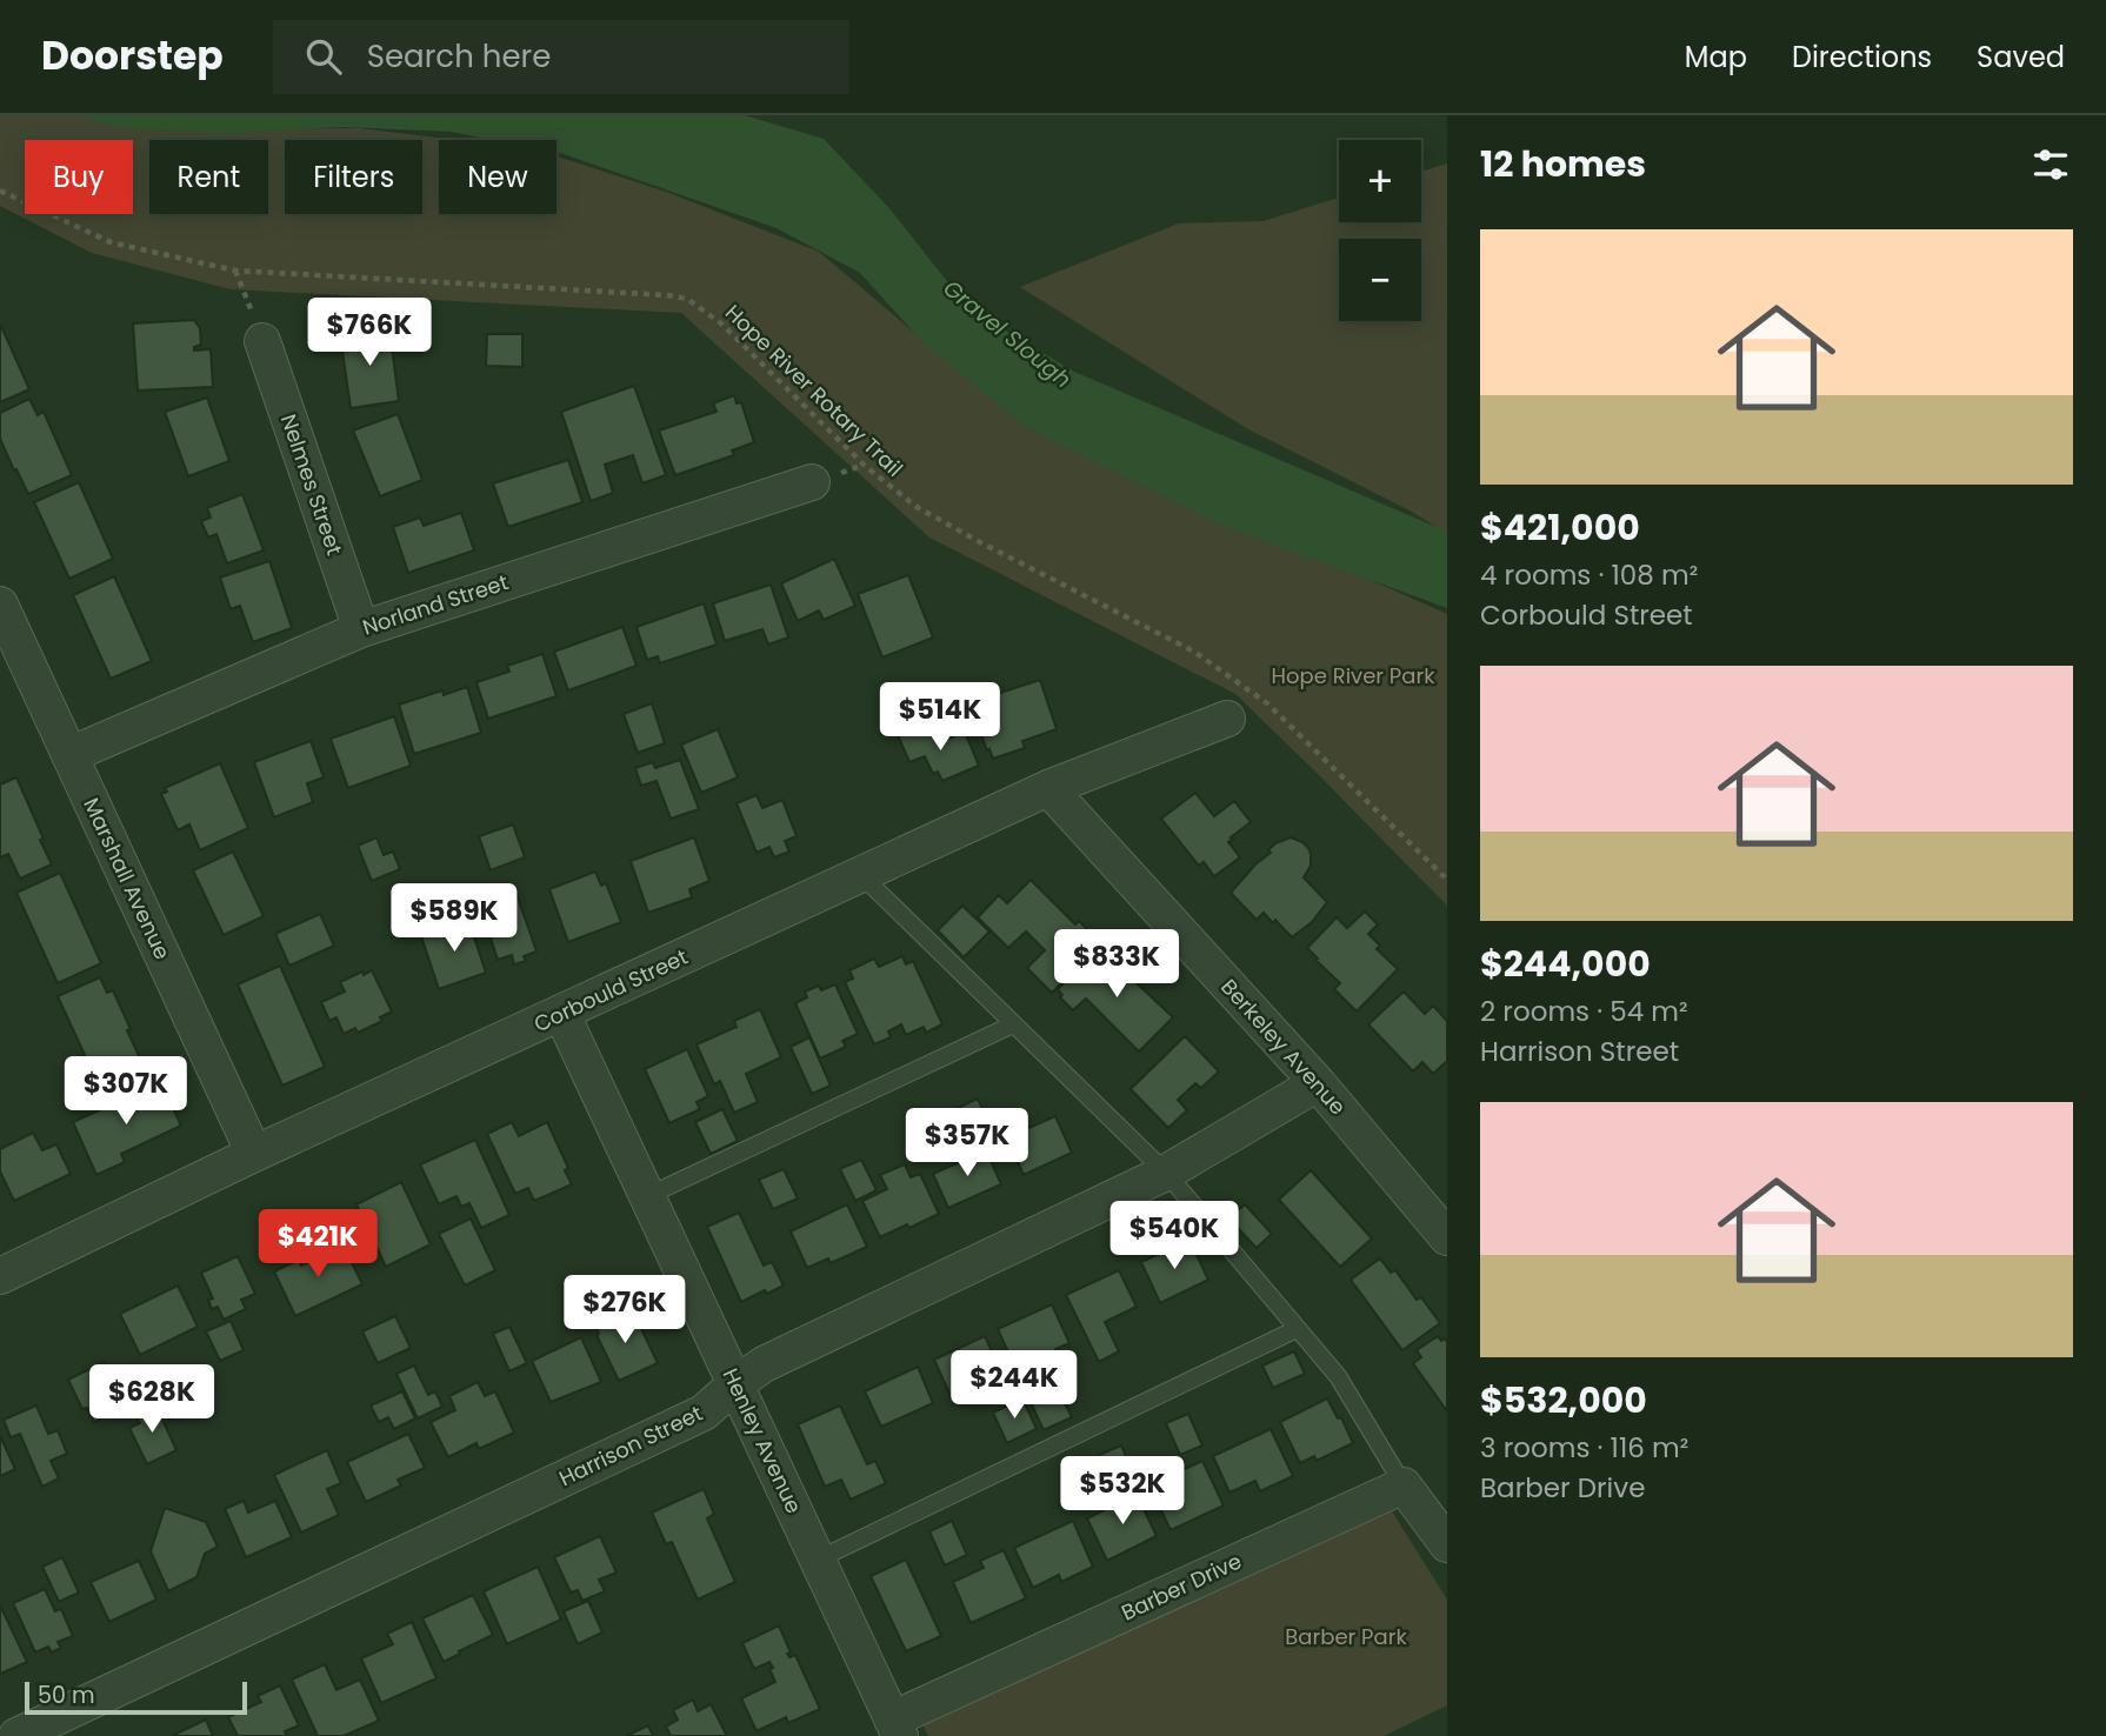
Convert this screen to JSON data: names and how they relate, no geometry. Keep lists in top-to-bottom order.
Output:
{
  "streets": {
    "street": [
      "Nelmes Street",
      "Norland Street",
      "Marshall Avenue",
      "Corbould Street",
      "Berkeley Avenue",
      "Henley Avenue",
      "Harrison Street",
      "Barber Drive"
    ],
    "path": ["Hope River Rotary Trail"]
  },
  "crossings": [
    ["Nelmes Street", "Norland Street"],
    ["Norland Street", "Marshall Avenue"],
    ["Marshall Avenue", "Corbould Street"],
    ["Corbould Street", "Berkeley Avenue"],
    ["Corbould Street", "Henley Avenue"],
    ["Berkeley Avenue", "Harrison Street"],
    ["Henley Avenue", "Harrison Street"],
    ["Henley Avenue", "Barber Drive"]
  ],
  "water": ["Gravel Slough"],
  "parks": ["Hope River Park", "Barber Park"],
  "scale_bar": "50 m",
  "page": {
    "header": "Doorstep",
    "search": "Search here",
    "nav": ["Map", "Directions", "Saved"],
    "heading": "12 homes",
    "map_buttons": ["+", "−"],
    "chip": [
      "Buy",
      "Rent",
      "Filters",
      "New"
    ],
    "list": [
      {
        "name": "$421,000",
        "note": "4 rooms · 108 m² · Corbould Street"
      },
      {
        "name": "$244,000",
        "note": "2 rooms · 54 m² · Harrison Street"
      },
      {
        "name": "$532,000",
        "note": "3 rooms · 116 m² · Barber Drive"
      }
    ],
    "price": [
      "$766K",
      "$514K",
      "$589K",
      "$833K",
      "$307K",
      "$357K",
      "$540K",
      "$421K",
      "$276K",
      "$244K",
      "$628K",
      "$532K"
    ],
    "scale": "50 m"
  }
}
